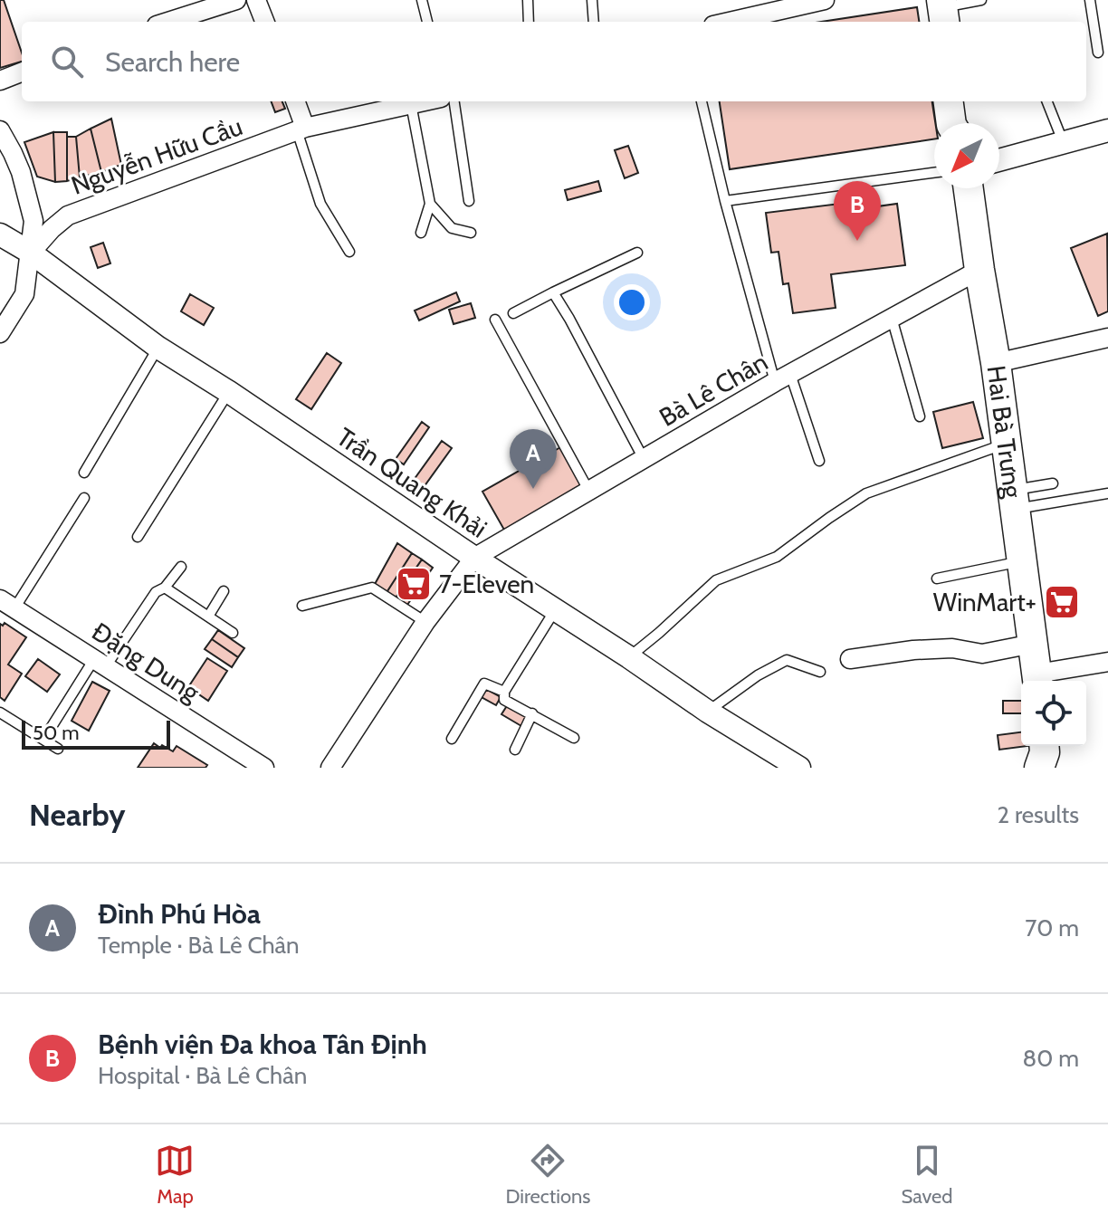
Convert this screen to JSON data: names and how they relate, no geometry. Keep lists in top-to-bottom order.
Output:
{
  "streets": {
    "main road": ["Hai Bà Trưng"],
    "street": [
      "Nguyễn Hữu Cầu",
      "Bà Lê Chân",
      "Trần Quang Khải",
      "Đặng Dung"
    ]
  },
  "crossings": [
    ["Nguyễn Hữu Cầu", "Trần Quang Khải"],
    ["Bà Lê Chân", "Hai Bà Trưng"],
    ["Bà Lê Chân", "Trần Quang Khải"]
  ],
  "places": {
    "supermarket": ["7-Eleven", "WinMart+"]
  },
  "scale_bar": "50 m",
  "north": "bottom left",
  "page": {
    "search": "Search here",
    "pins": ["B", "A"],
    "scale": "50 m",
    "heading": ["Nearby", "2 results"],
    "list": [
      {
        "mark": "A",
        "name": "Đình Phú Hòa",
        "note": "Temple · Bà Lê Chân",
        "value": "70 m"
      },
      {
        "mark": "B",
        "name": "Bệnh viện Đa khoa Tân Định",
        "note": "Hospital · Bà Lê Chân",
        "value": "80 m"
      }
    ],
    "nav": ["Map", "Directions", "Saved"]
  }
}
